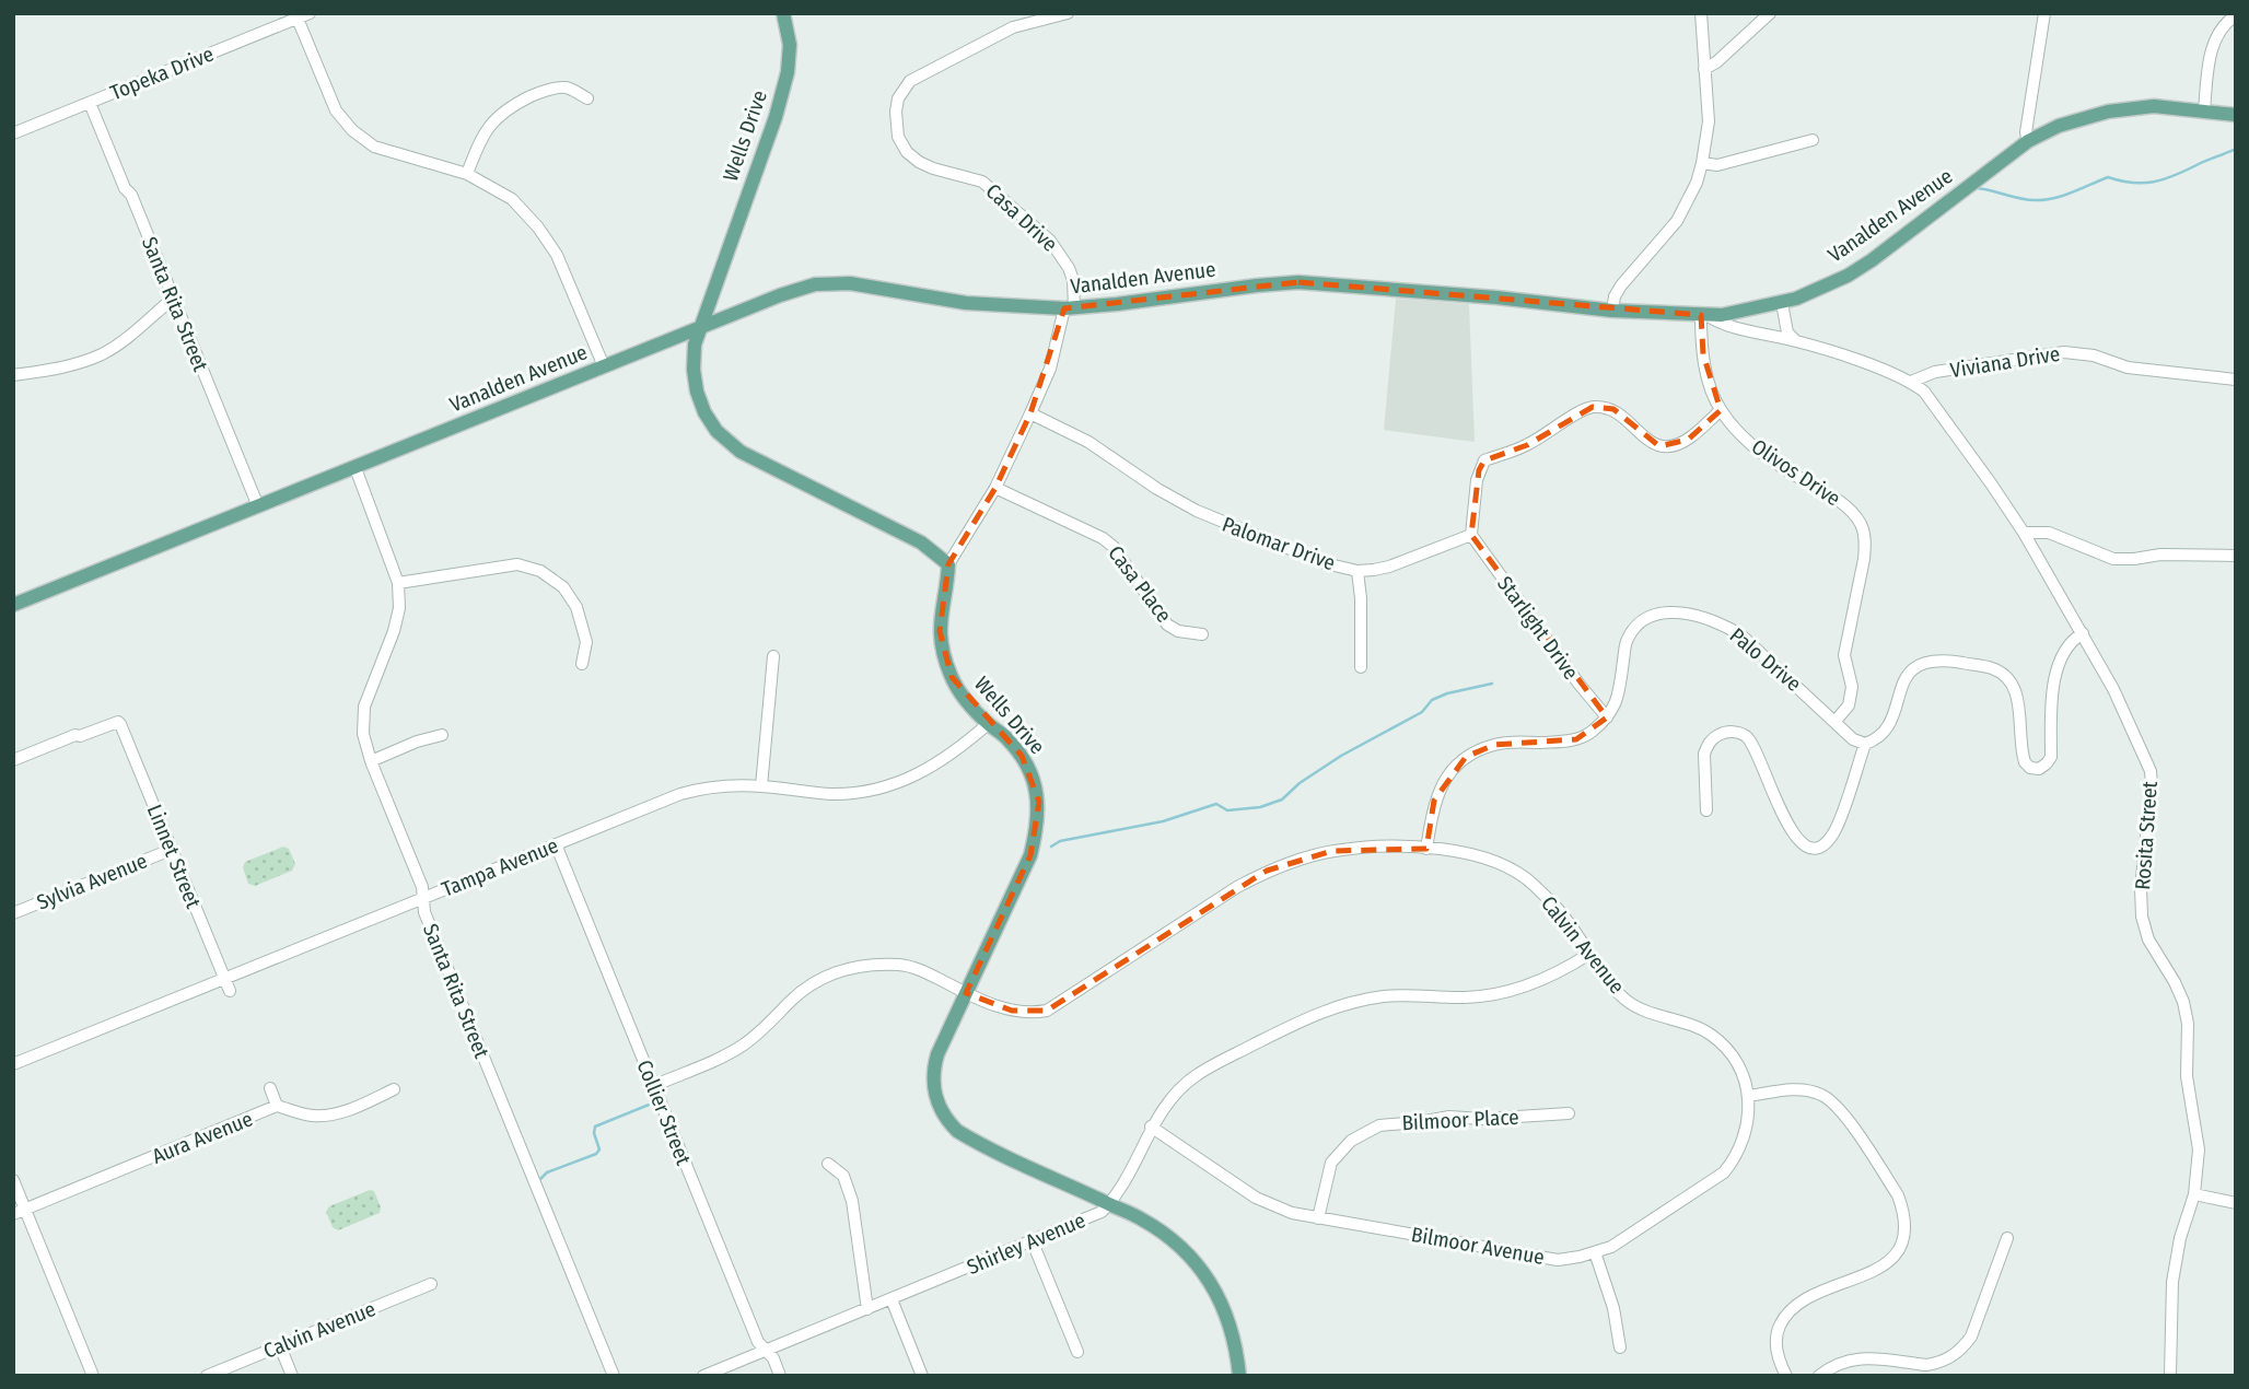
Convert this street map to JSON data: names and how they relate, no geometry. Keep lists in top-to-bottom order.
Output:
{
  "streets": {
    "main road": ["Wells Drive", "Vanalden Avenue"],
    "street": [
      "Topeka Drive",
      "Casa Drive",
      "Santa Rita Street",
      "Viviana Drive",
      "Olivos Drive",
      "Palomar Drive",
      "Casa Place",
      "Starlight Drive",
      "Palo Drive",
      "Rosita Street",
      "Linnet Street",
      "Tampa Avenue",
      "Sylvia Avenue",
      "Calvin Avenue",
      "Collier Street",
      "Bilmoor Place",
      "Aura Avenue",
      "Shirley Avenue",
      "Bilmoor Avenue"
    ]
  },
  "crossings": [
    ["Topeka Drive", "Santa Rita Street"],
    ["Wells Drive", "Vanalden Avenue"],
    ["Wells Drive", "Casa Drive"],
    ["Wells Drive", "Tampa Avenue"],
    ["Wells Drive", "Calvin Avenue"],
    ["Wells Drive", "Shirley Avenue"],
    ["Vanalden Avenue", "Casa Drive"],
    ["Vanalden Avenue", "Santa Rita Street"],
    ["Vanalden Avenue", "Olivos Drive"],
    ["Vanalden Avenue", "Rosita Street"],
    ["Casa Drive", "Palomar Drive"],
    ["Casa Drive", "Casa Place"],
    ["Santa Rita Street", "Tampa Avenue"],
    ["Viviana Drive", "Rosita Street"],
    ["Olivos Drive", "Palo Drive"],
    ["Olivos Drive", "Rosita Street"],
    ["Palomar Drive", "Starlight Drive"],
    ["Starlight Drive", "Palo Drive"],
    ["Linnet Street", "Tampa Avenue"],
    ["Linnet Street", "Sylvia Avenue"],
    ["Tampa Avenue", "Collier Street"],
    ["Calvin Avenue", "Collier Street"],
    ["Calvin Avenue", "Shirley Avenue"],
    ["Calvin Avenue", "Bilmoor Avenue"],
    ["Collier Street", "Shirley Avenue"],
    ["Bilmoor Place", "Bilmoor Avenue"],
    ["Shirley Avenue", "Bilmoor Avenue"]
  ]
}
